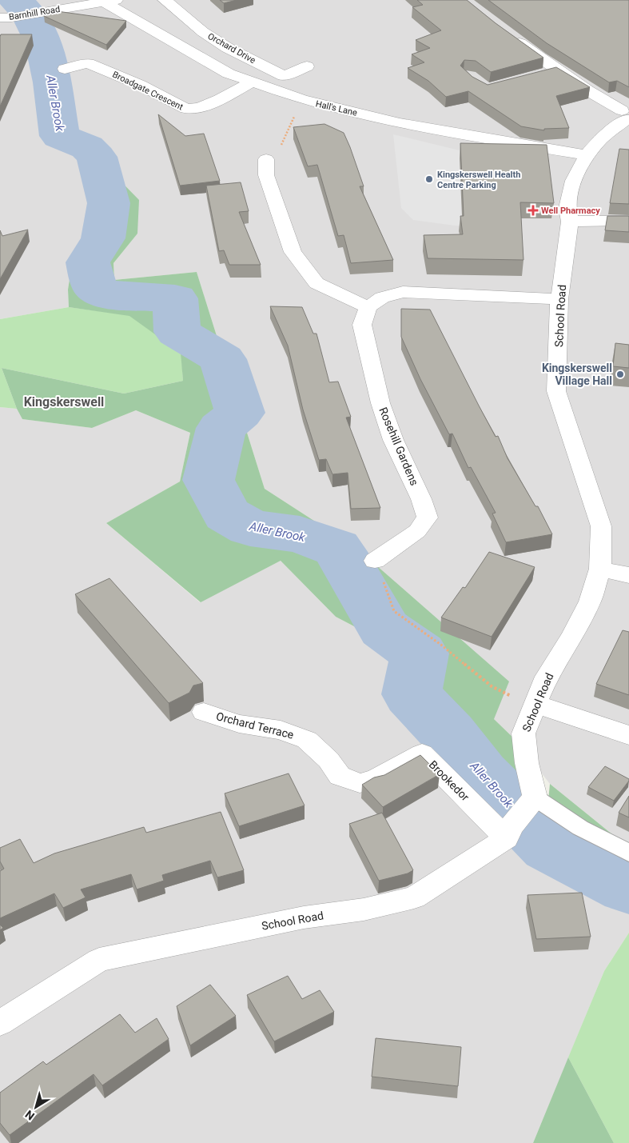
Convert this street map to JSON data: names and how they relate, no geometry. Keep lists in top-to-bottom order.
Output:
{
  "streets": {
    "street": [
      "Barnhill Road",
      "Orchard Drive",
      "Broadgate Crescent",
      "Hall's Lane",
      "School Road",
      "Rosehill Gardens",
      "Orchard Terrace",
      "Brookedor"
    ]
  },
  "crossings": [
    ["Barnhill Road", "Hall's Lane"],
    ["Broadgate Crescent", "Hall's Lane"],
    ["Hall's Lane", "School Road"],
    ["School Road", "Brookedor"],
    ["Orchard Terrace", "Brookedor"]
  ],
  "districts": ["Kingskerswell"],
  "water": ["Aller Brook"],
  "places": {
    "other": ["Kingskerswell Health Centre Parking", "Kingskerswell Village Hall"],
    "health": ["Well Pharmacy"]
  },
  "north": "bottom left"
}
